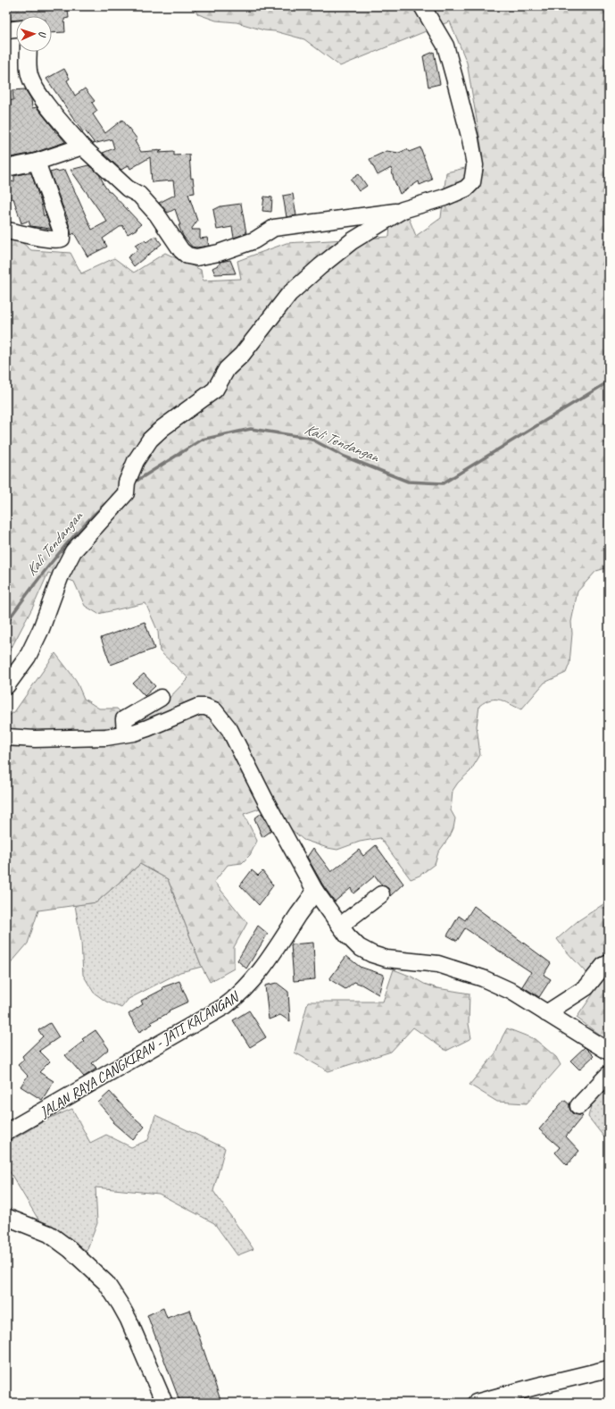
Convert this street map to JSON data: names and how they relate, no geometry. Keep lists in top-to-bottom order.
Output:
{
  "streets": {
    "street": ["JALAN RAYA CANGKIRAN - JATI KALANGAN"]
  },
  "water": ["Kali Tendangan"],
  "north": "right"
}
